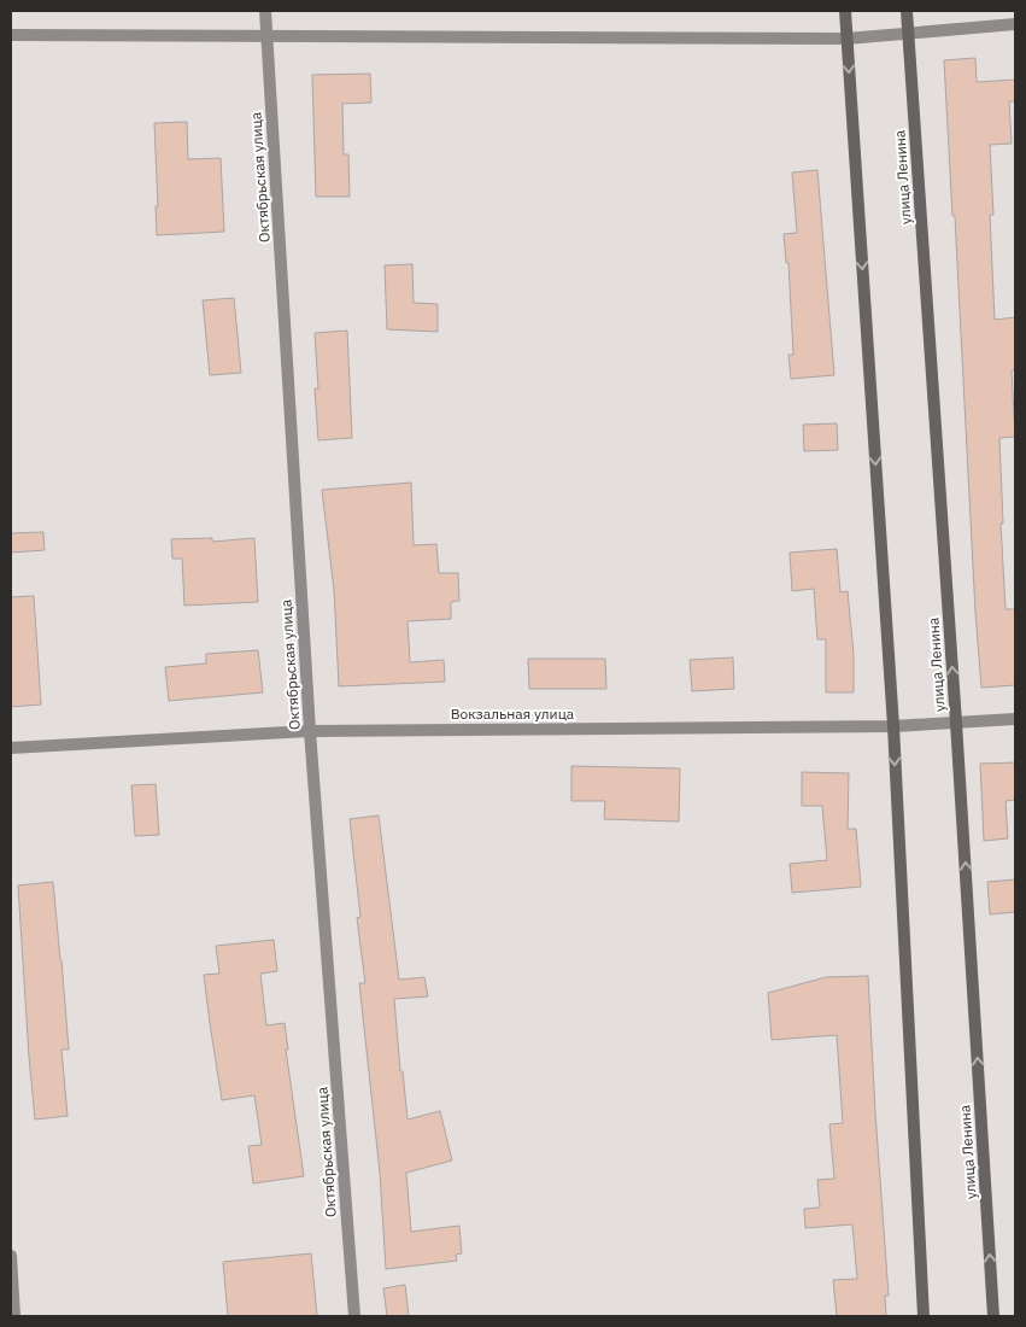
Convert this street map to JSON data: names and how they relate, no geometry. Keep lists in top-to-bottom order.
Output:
{
  "streets": {
    "street": ["Октябрьская улица", "улица Ленина", "Вокзальная улица"]
  },
  "crossings": [
    ["Октябрьская улица", "Вокзальная улица"],
    ["улица Ленина", "Вокзальная улица"]
  ]
}
